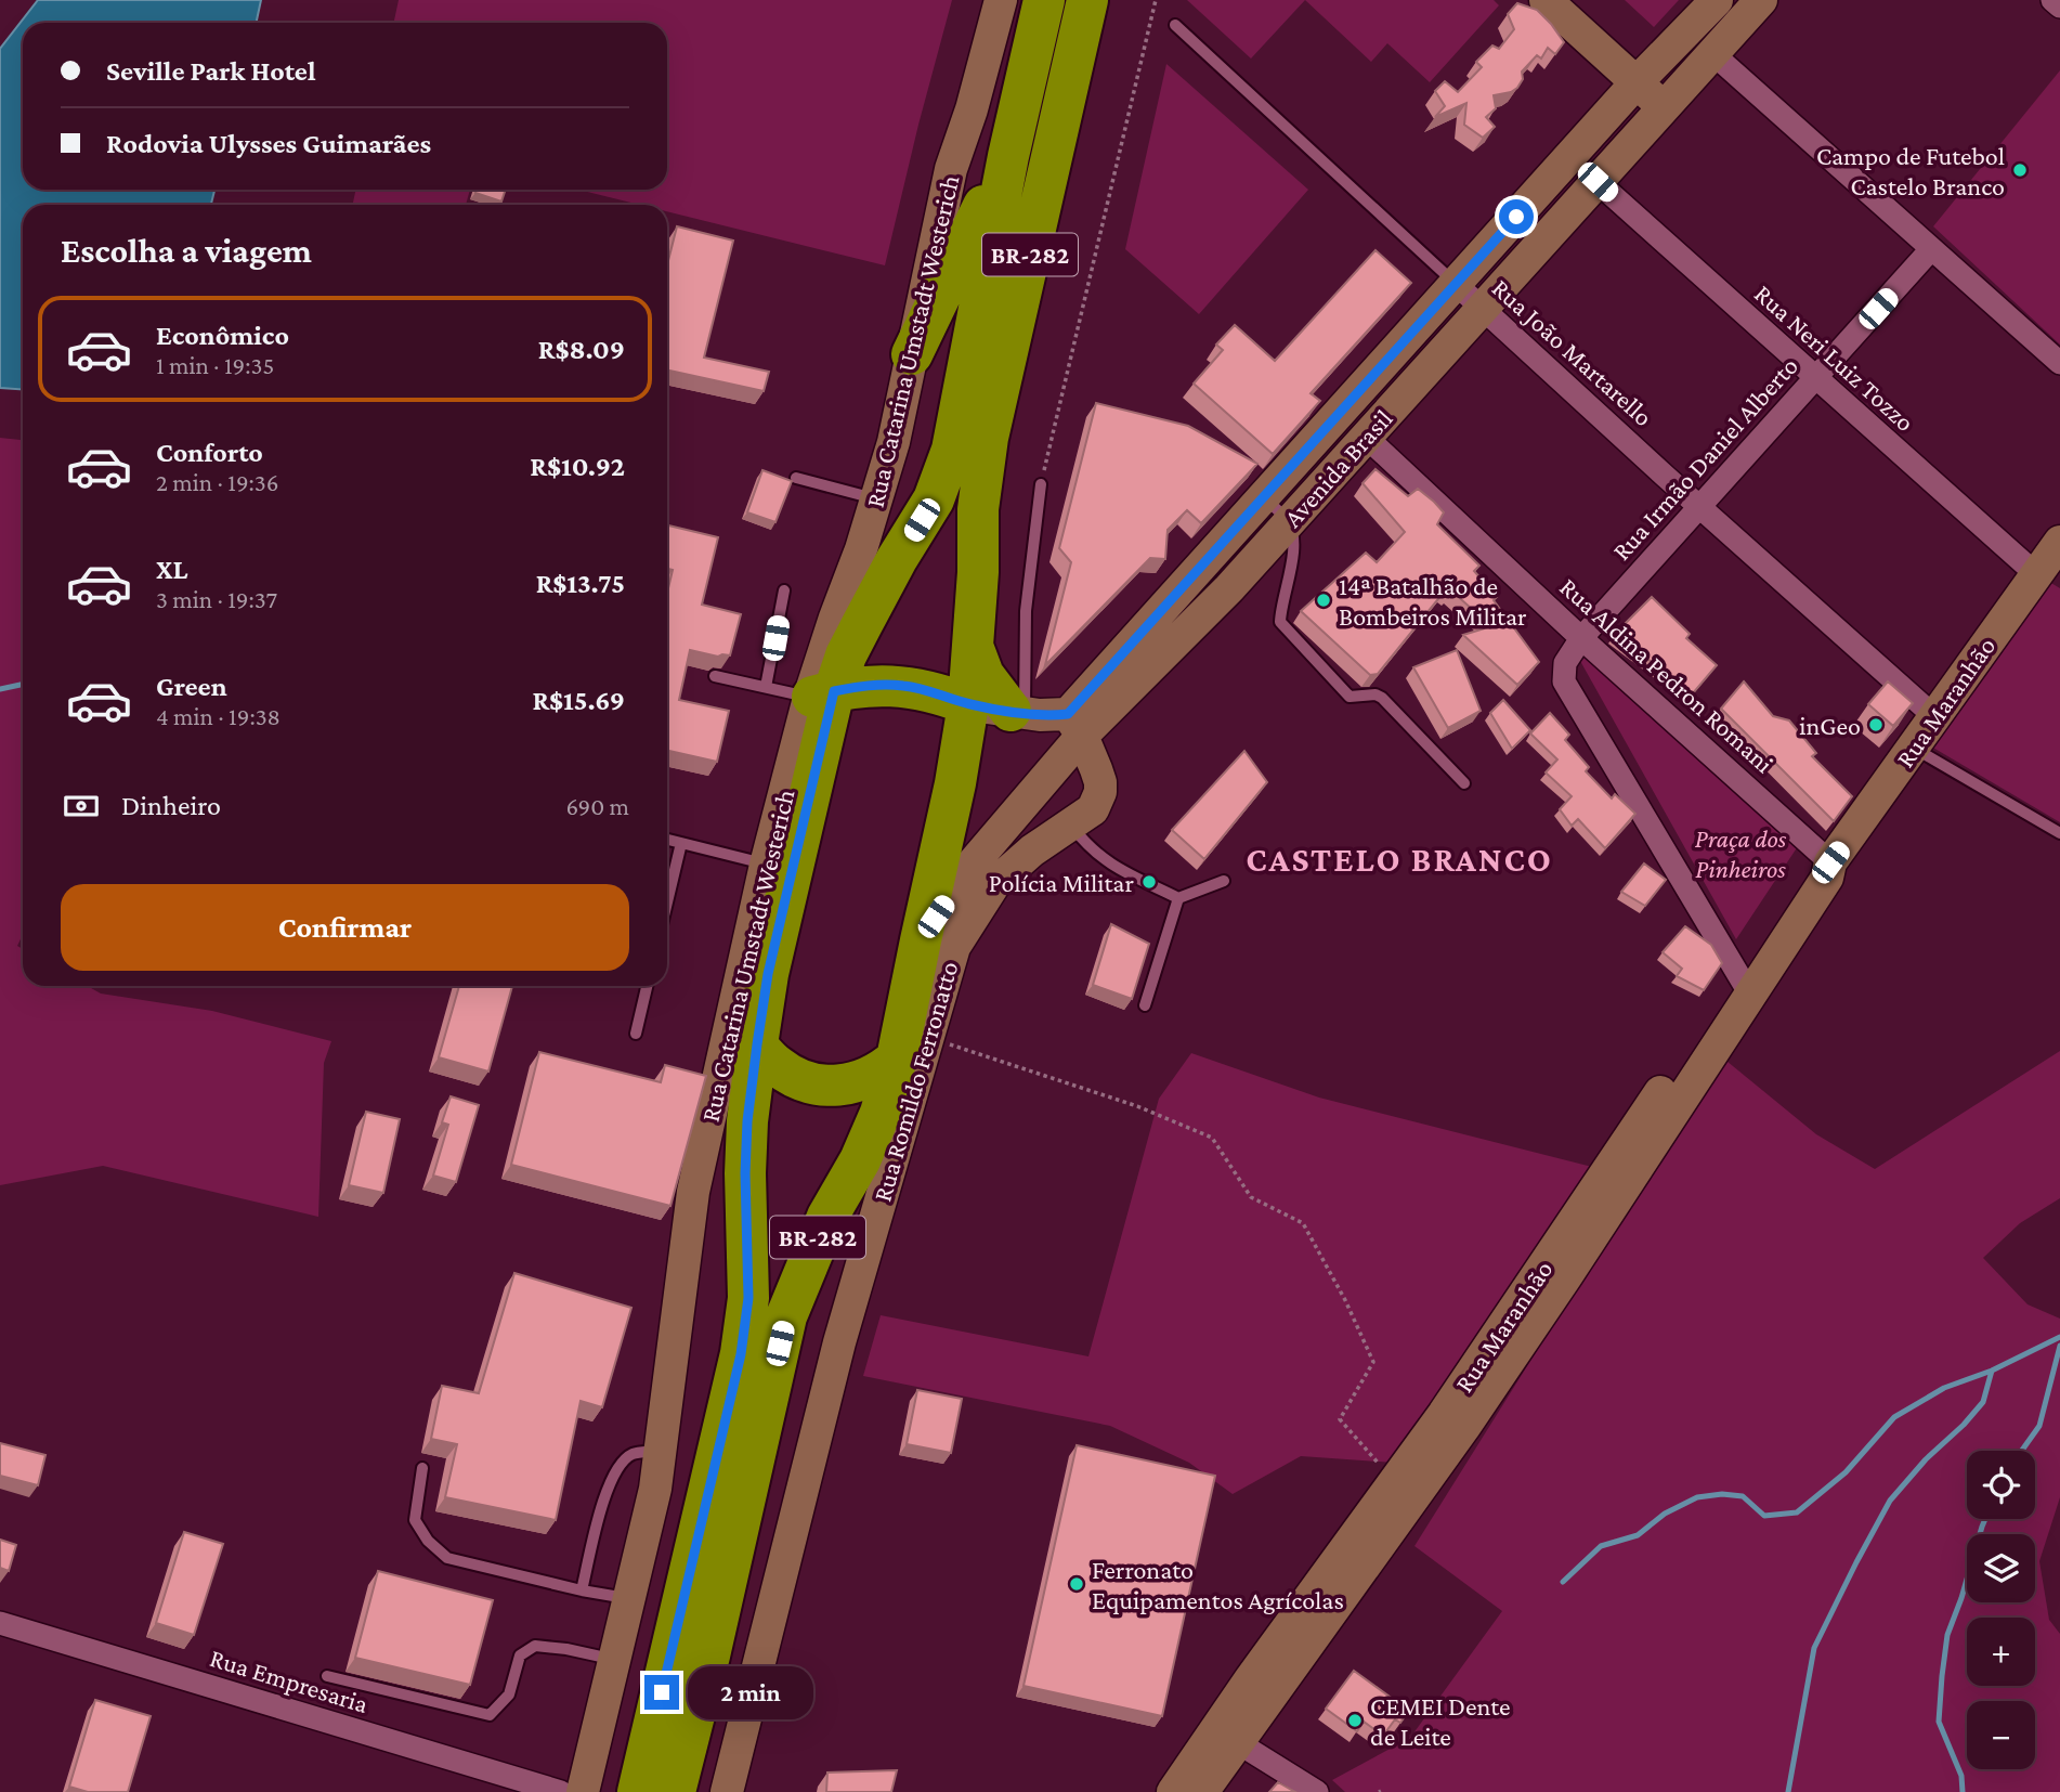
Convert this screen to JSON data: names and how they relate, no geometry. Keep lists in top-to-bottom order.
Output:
{
  "streets": {
    "highway": ["BR-282"],
    "street": [
      "Rua Catarina Umstadt Westerich",
      "Rua João Martarello",
      "Rua Neri Luiz Tozzo",
      "Rua Irmão Daniel Alberto",
      "Avenida Brasil",
      "Rua Aldina Pedron Romani",
      "Rua Maranhão",
      "Rua Romildo Ferronatto",
      "Rua Empresaria"
    ]
  },
  "crossings": [
    ["BR-282", "Rua Catarina Umstadt Westerich"],
    ["BR-282", "Avenida Brasil"],
    ["Rua João Martarello", "Rua Irmão Daniel Alberto"],
    ["Rua João Martarello", "Avenida Brasil"],
    ["Rua João Martarello", "Rua Maranhão"],
    ["Rua Neri Luiz Tozzo", "Rua Irmão Daniel Alberto"],
    ["Rua Neri Luiz Tozzo", "Avenida Brasil"],
    ["Rua Neri Luiz Tozzo", "Rua Maranhão"],
    ["Rua Irmão Daniel Alberto", "Rua Aldina Pedron Romani"],
    ["Rua Irmão Daniel Alberto", "Rua Maranhão"],
    ["Avenida Brasil", "Rua Aldina Pedron Romani"],
    ["Avenida Brasil", "Rua Romildo Ferronatto"],
    ["Rua Aldina Pedron Romani", "Rua Maranhão"]
  ],
  "districts": ["CASTELO BRANCO"],
  "parks": ["Praça dos Pinheiros"],
  "places": [
    "Campo de Futebol Castelo Branco",
    "14ª Batalhão de Bombeiros Militar",
    "inGeo",
    "Polícia Militar",
    "Ferronato Equipamentos Agrícolas",
    "CEMEI Dente de Leite"
  ],
  "page": {
    "banner": ["Seville Park Hotel", "Rodovia Ulysses Guimarães"],
    "heading": "Escolha a viagem",
    "list": [
      {
        "name": "Econômico",
        "note": "1 min · 19:35",
        "value": "R$8.09"
      },
      {
        "name": "Conforto",
        "note": "2 min · 19:36",
        "value": "R$10.92"
      },
      {
        "name": "XL",
        "note": "3 min · 19:37",
        "value": "R$13.75"
      },
      {
        "name": "Green",
        "note": "4 min · 19:38",
        "value": "R$15.69"
      }
    ],
    "pay": ["Dinheiro", "690 m"],
    "buttons": "Confirmar",
    "map_buttons": ["+", "−"],
    "bubble": "2 min"
  }
}
